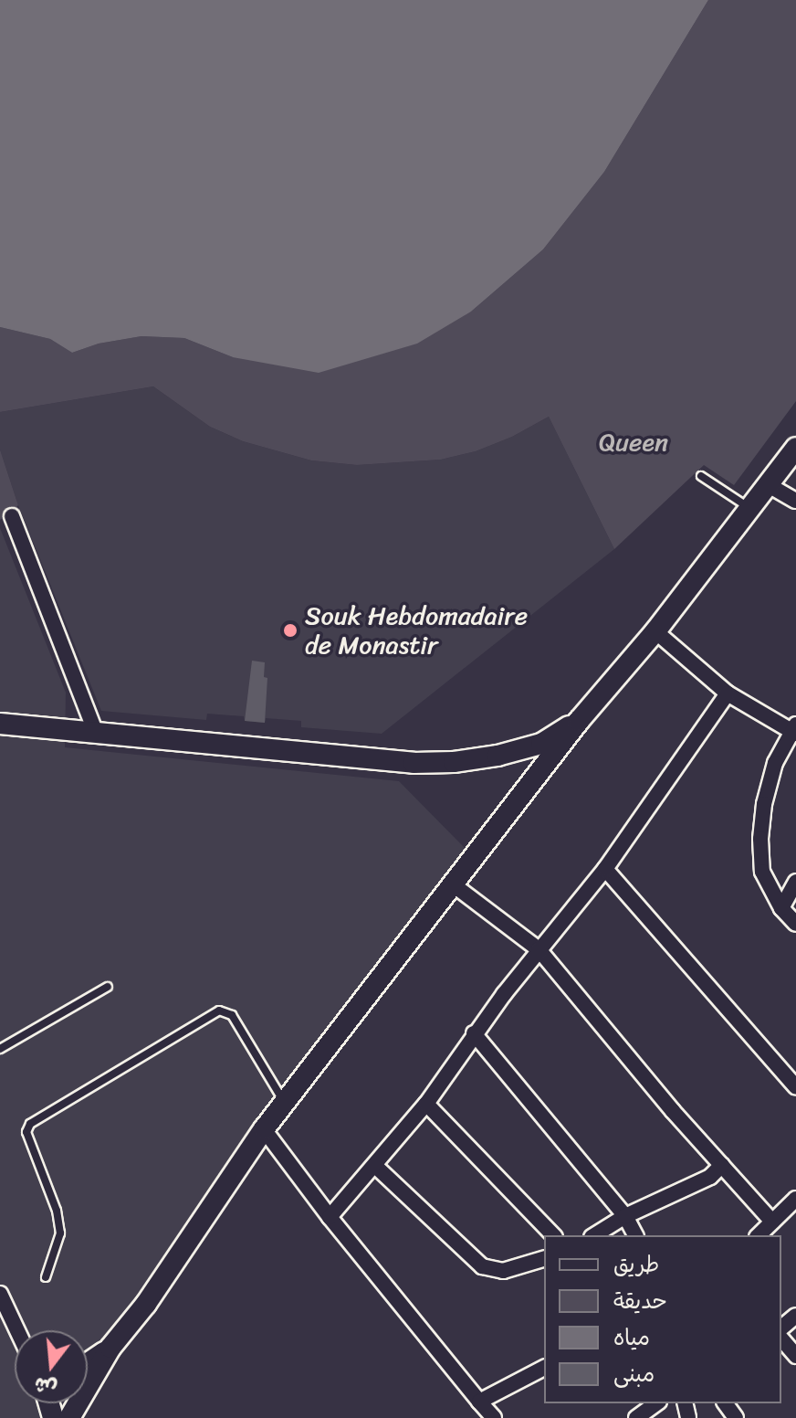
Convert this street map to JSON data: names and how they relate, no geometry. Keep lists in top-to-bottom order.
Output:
{
  "parks": ["Queen"],
  "places": ["Souk Hebdomadaire de Monastir"],
  "legend": [
    "طريق",
    "حديقة",
    "مياه",
    "مبنى"
  ],
  "north": "bottom"
}
